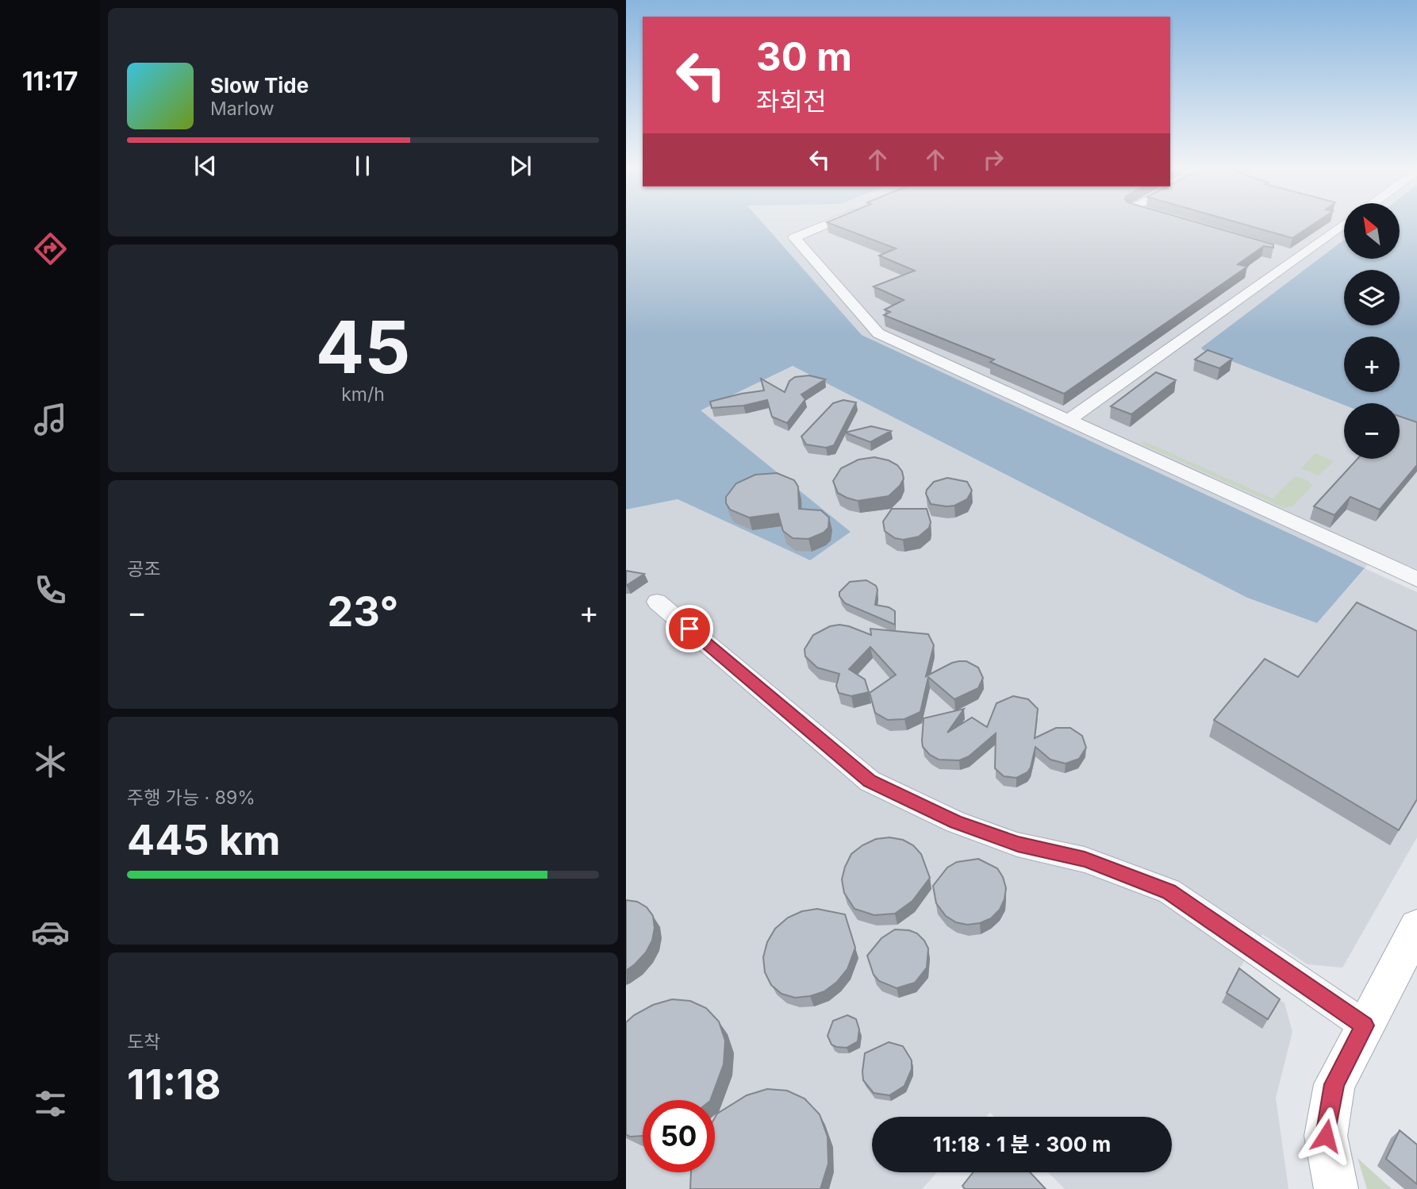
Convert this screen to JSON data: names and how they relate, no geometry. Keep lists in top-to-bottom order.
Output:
{
  "north": "top left",
  "page": {
    "tabs": "11:17",
    "turn": ["30 m", "좌회전"],
    "song": ["Slow Tide", "Marlow"],
    "map_buttons": ["+", "−"],
    "tile": [
      ["45", "km/h"],
      "공조",
      ["주행 가능 · 89%", "445 km"],
      ["도착", "11:18"]
    ],
    "heat": ["−", "23°", "+"],
    "limit": "50",
    "trip": "11:18 · 1 분 · 300 m"
  }
}
